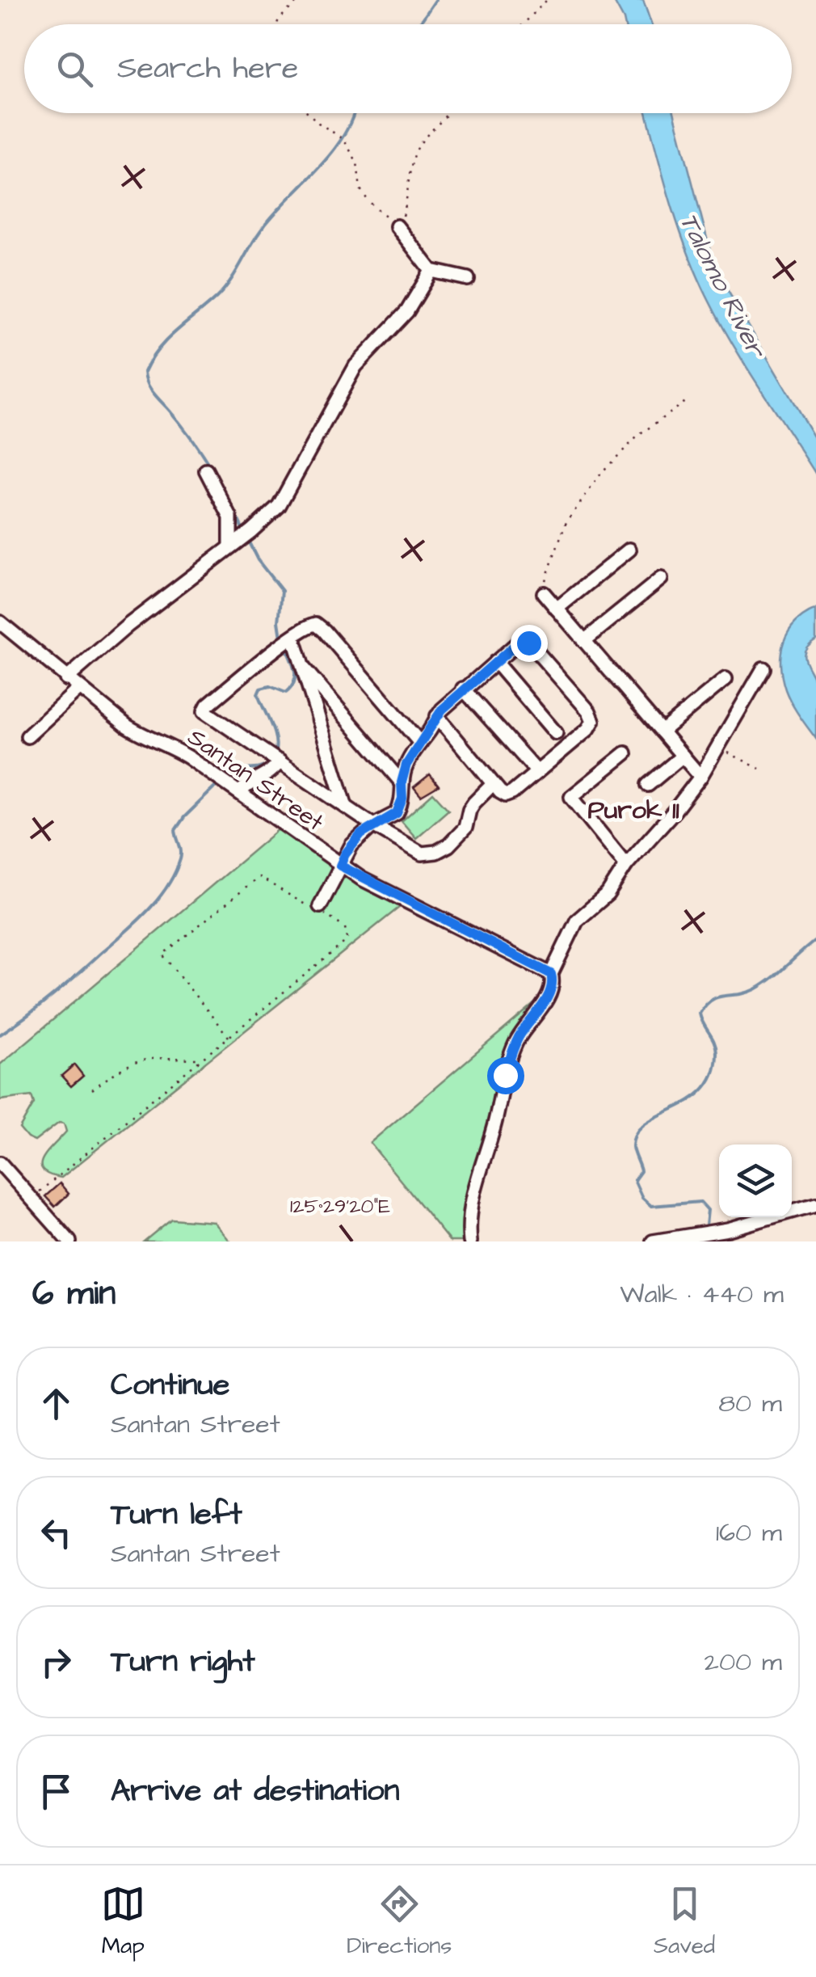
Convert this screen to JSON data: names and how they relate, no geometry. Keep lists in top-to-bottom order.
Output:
{
  "streets": {
    "street": ["Santan Street"]
  },
  "districts": ["Purok 11"],
  "water": ["Talomo River"],
  "page": {
    "search": "Search here",
    "heading": ["6 min", "Walk · 440 m"],
    "list": [
      ["Continue", "Santan Street", "80 m"],
      ["Turn left", "Santan Street", "160 m"],
      ["Turn right", "200 m"],
      "Arrive at destination"
    ],
    "nav": ["Map", "Directions", "Saved"]
  },
  "coordinates": ["125°29'20\"E"]
}
